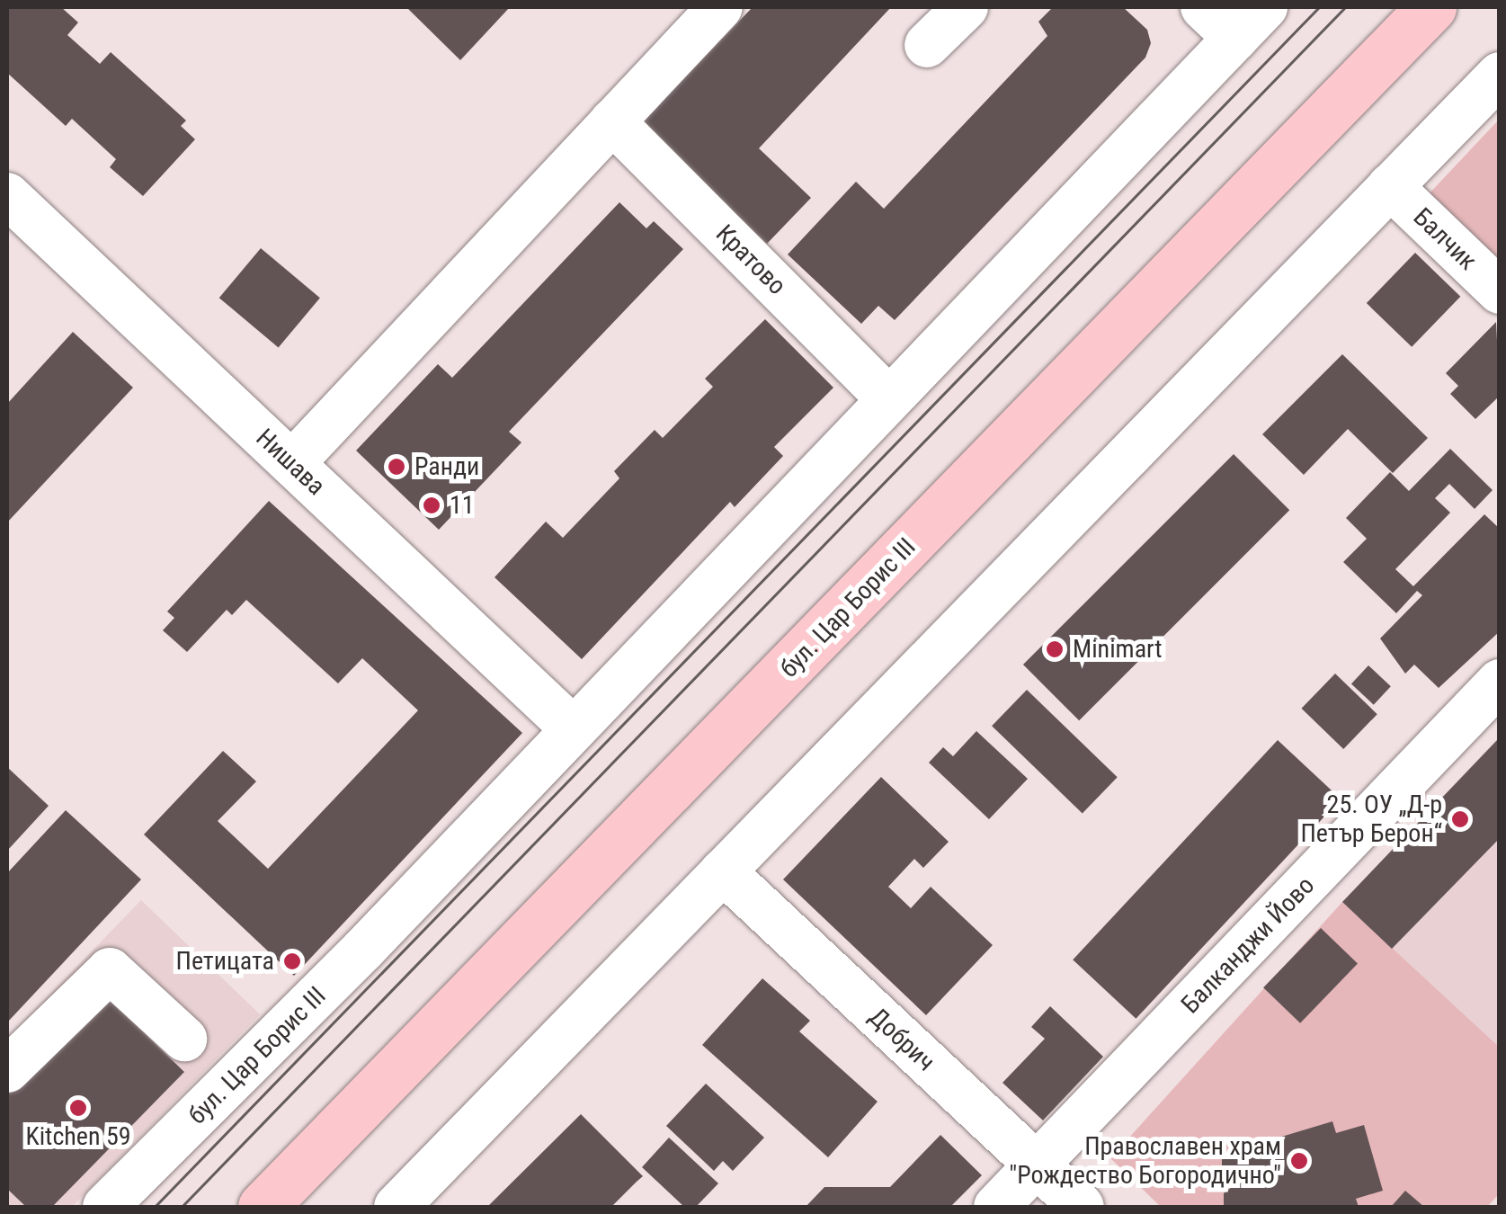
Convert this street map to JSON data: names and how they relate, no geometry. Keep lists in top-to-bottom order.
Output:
{
  "streets": {
    "main road": ["бул. Цар Борис III"],
    "street": [
      "Балчик",
      "Кратово",
      "Нишава",
      "Балканджи Йово",
      "Добрич"
    ]
  },
  "crossings": [
    ["Кратово", "бул. Цар Борис III"],
    ["Нишава", "бул. Цар Борис III"],
    ["Балканджи Йово", "Добрич"]
  ],
  "places": [
    "Ранди",
    "11",
    "Minimart",
    "25. ОУ „Д-р Петър Берон“",
    "Петицата",
    "Kitchen 59",
    "Православен храм \"Рождество Богородично\""
  ]
}
